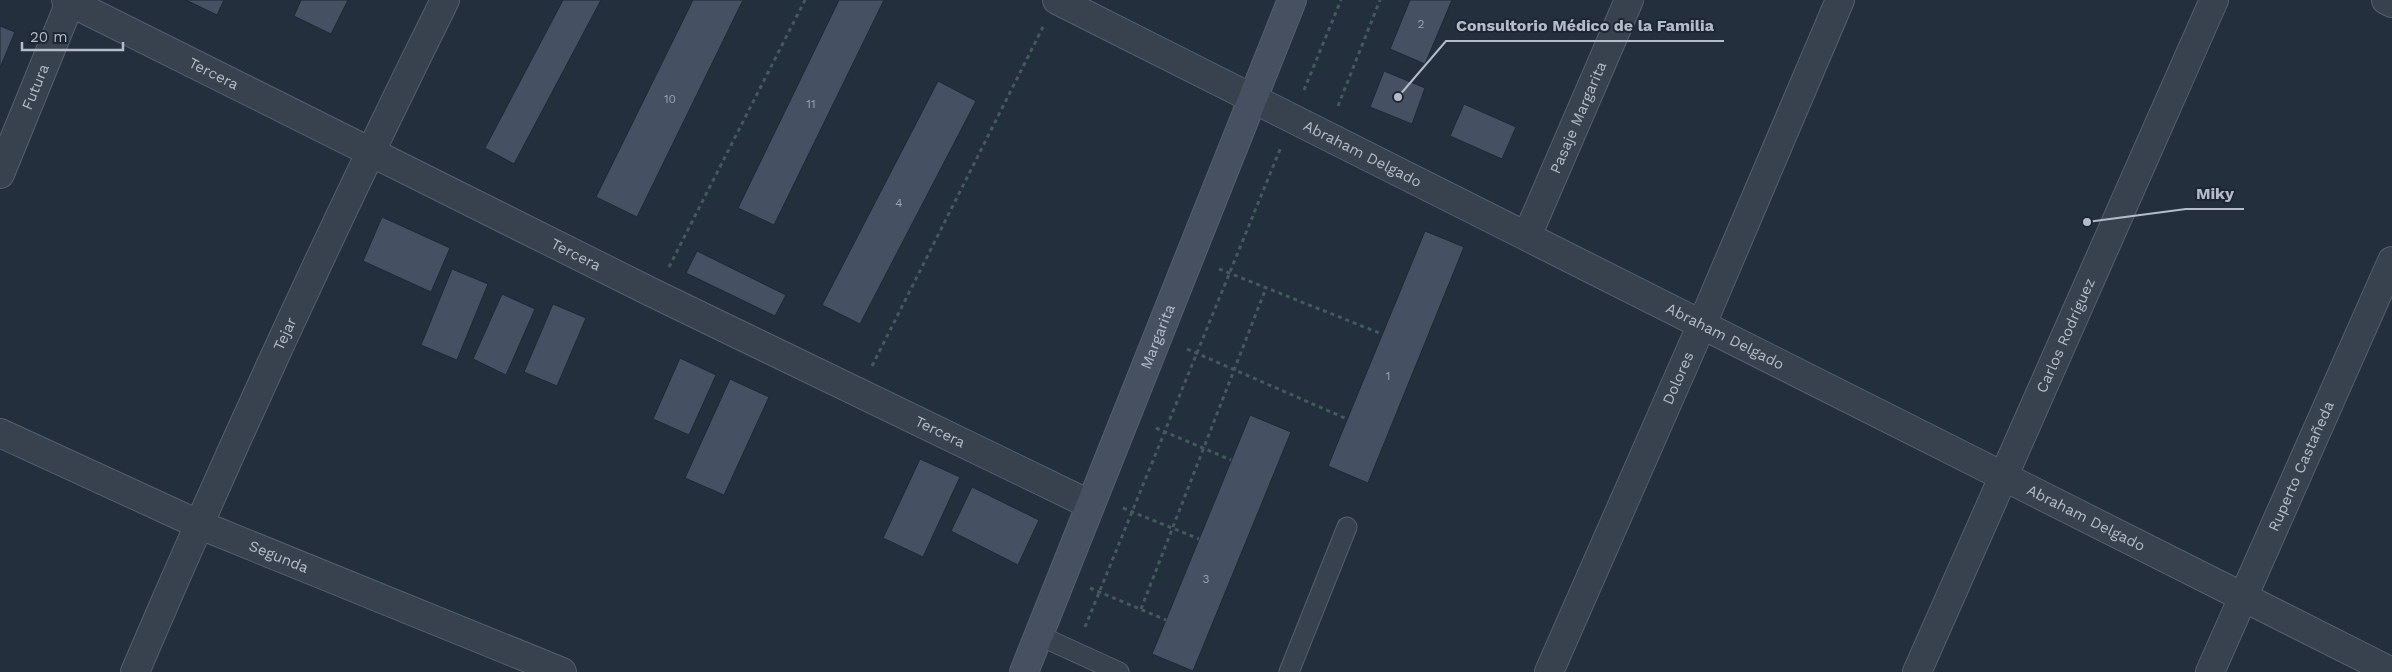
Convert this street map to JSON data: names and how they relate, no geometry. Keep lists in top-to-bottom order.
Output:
{
  "streets": {
    "main road": ["Margarita"],
    "street": [
      "Tercera",
      "Futura",
      "Pasaje Margarita",
      "Abraham Delgado",
      "Tejar",
      "Carlos Rodríguez",
      "Dolores",
      "Ruperto Castañeda",
      "Segunda"
    ]
  },
  "crossings": [
    ["Tercera", "Futura"],
    ["Tercera", "Tejar"],
    ["Tercera", "Margarita"],
    ["Pasaje Margarita", "Abraham Delgado"],
    ["Abraham Delgado", "Margarita"],
    ["Abraham Delgado", "Carlos Rodríguez"],
    ["Abraham Delgado", "Dolores"],
    ["Abraham Delgado", "Ruperto Castañeda"],
    ["Tejar", "Segunda"]
  ],
  "places": ["Consultorio Médico de la Familia", "Miky"],
  "house_numbers": [
    "2",
    "10",
    "11",
    "4",
    "1",
    "3"
  ],
  "scale_bar": "20 m"
}
